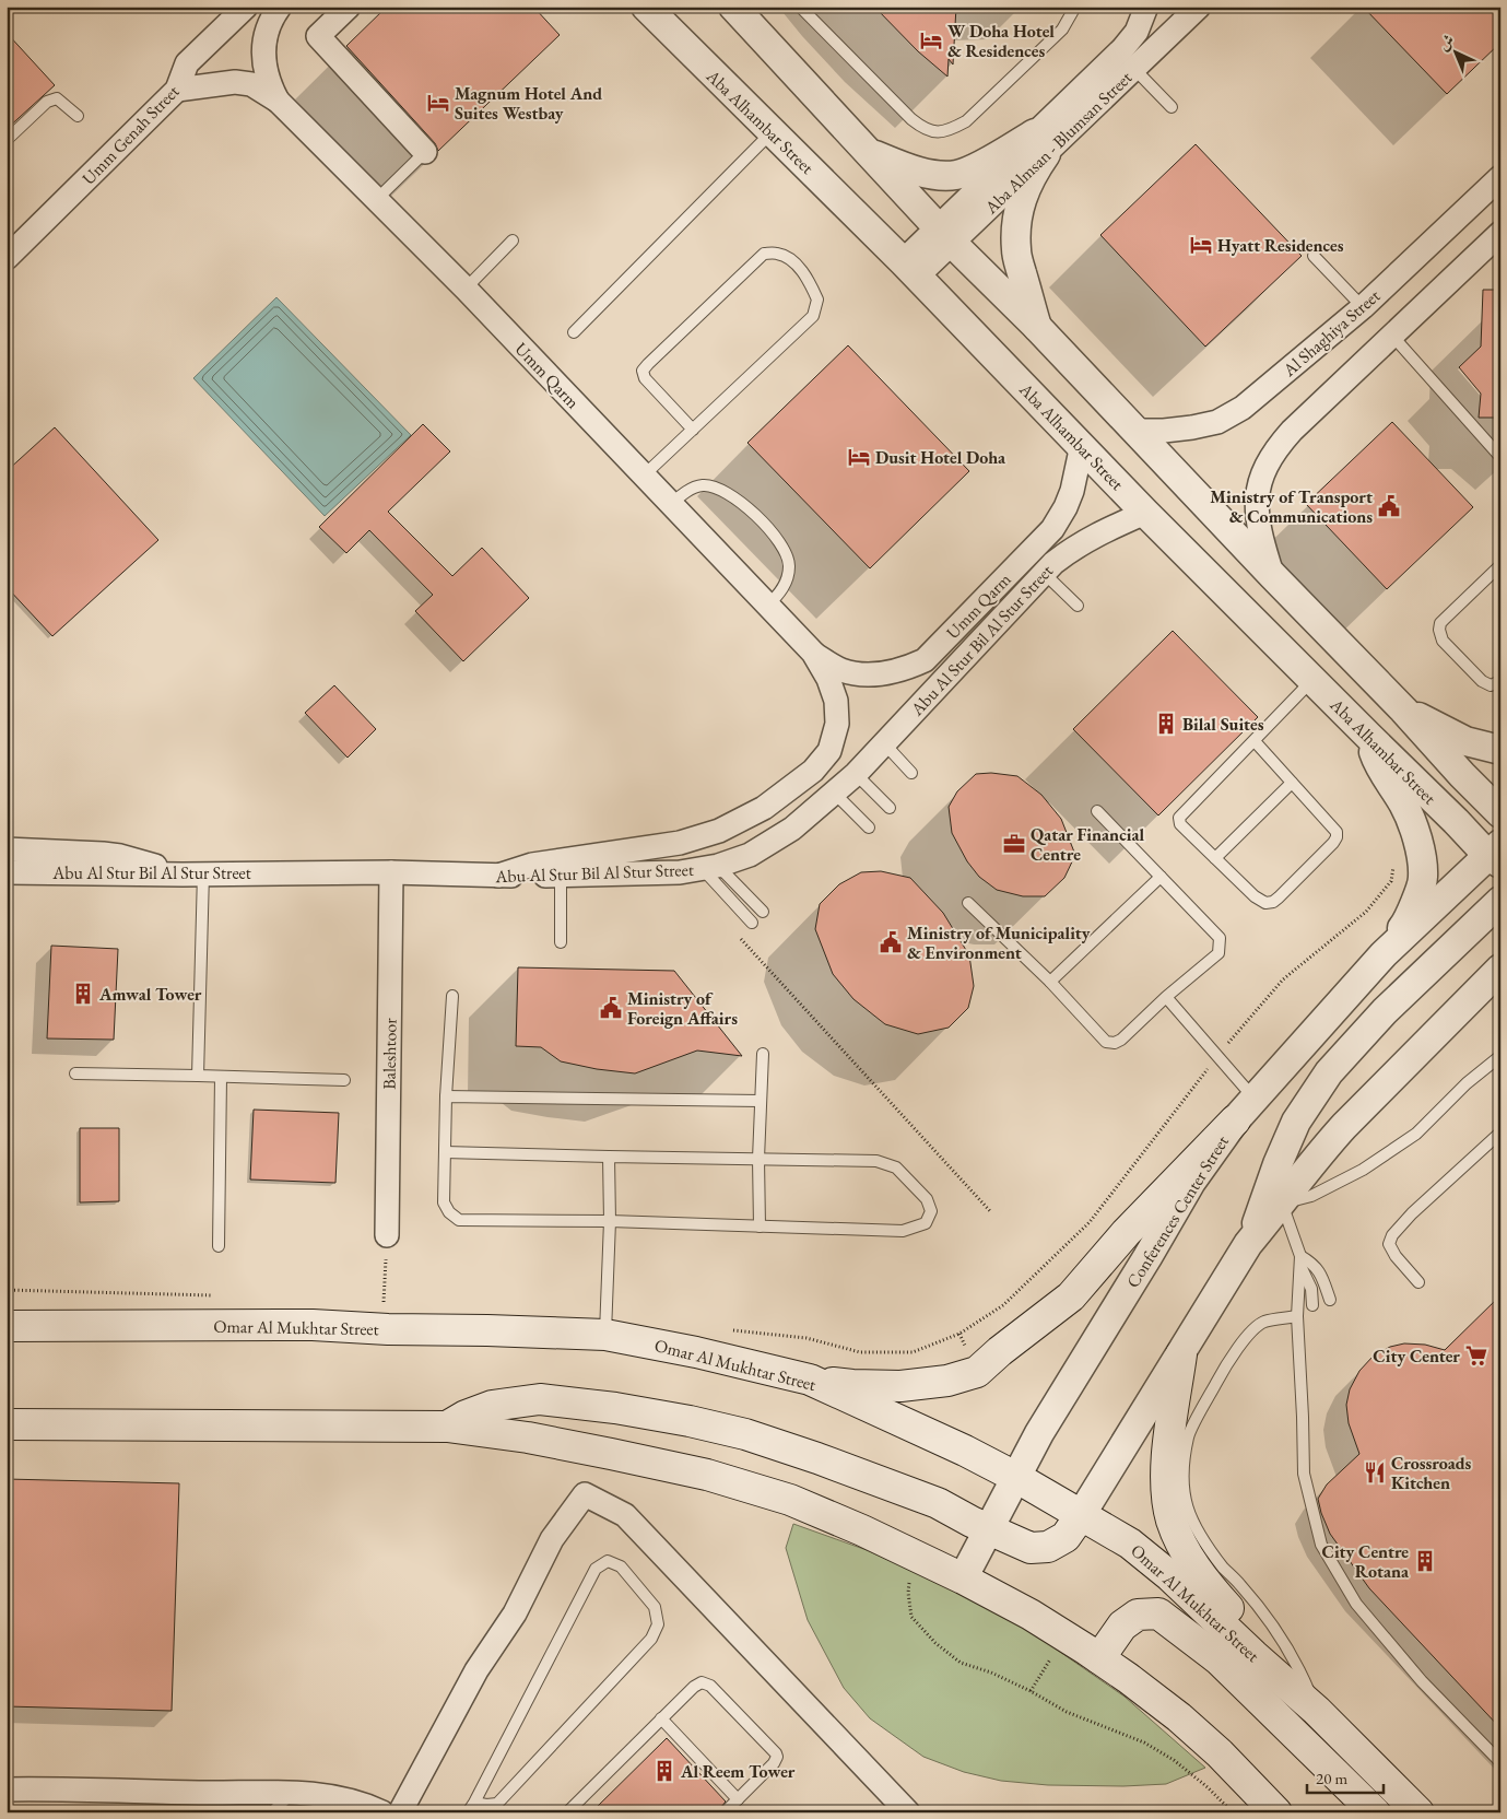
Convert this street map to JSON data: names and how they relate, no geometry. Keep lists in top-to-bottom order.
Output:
{
  "streets": {
    "main road": ["Omar Al Mukhtar Street"],
    "street": [
      "Aba Alhambar Street",
      "Umm Genah Street",
      "Aba Almsan - Blumsan Street",
      "Al Shaghiya Street",
      "Umm Qarm",
      "Abu Al Stur Bil Al Stur Street",
      "Baleshtoor",
      "Conferences Center Street"
    ]
  },
  "crossings": [
    ["Aba Alhambar Street", "Aba Almsan - Blumsan Street"],
    ["Aba Alhambar Street", "Umm Qarm"],
    ["Aba Alhambar Street", "Abu Al Stur Bil Al Stur Street"],
    ["Aba Alhambar Street", "Conferences Center Street"],
    ["Umm Genah Street", "Umm Qarm"],
    ["Umm Qarm", "Abu Al Stur Bil Al Stur Street"],
    ["Abu Al Stur Bil Al Stur Street", "Baleshtoor"],
    ["Conferences Center Street", "Omar Al Mukhtar Street"]
  ],
  "places": {
    "hotel": [
      "W Doha Hotel & Residences",
      "Magnum Hotel And Suites Westbay",
      "Hyatt Residences",
      "Dusit Hotel Doha"
    ],
    "public building": ["Ministry of Transport & Communications", "Ministry of Municipality & Environment", "Ministry of Foreign Affairs"],
    "building": [
      "Bilal Suites",
      "Amwal Tower",
      "City Centre Rotana",
      "Al Reem Tower"
    ],
    "office": ["Qatar Financial Centre"],
    "supermarket": ["City Center"],
    "restaurant": ["Crossroads Kitchen"]
  },
  "scale_bar": "20 m",
  "north": "top left"
}
